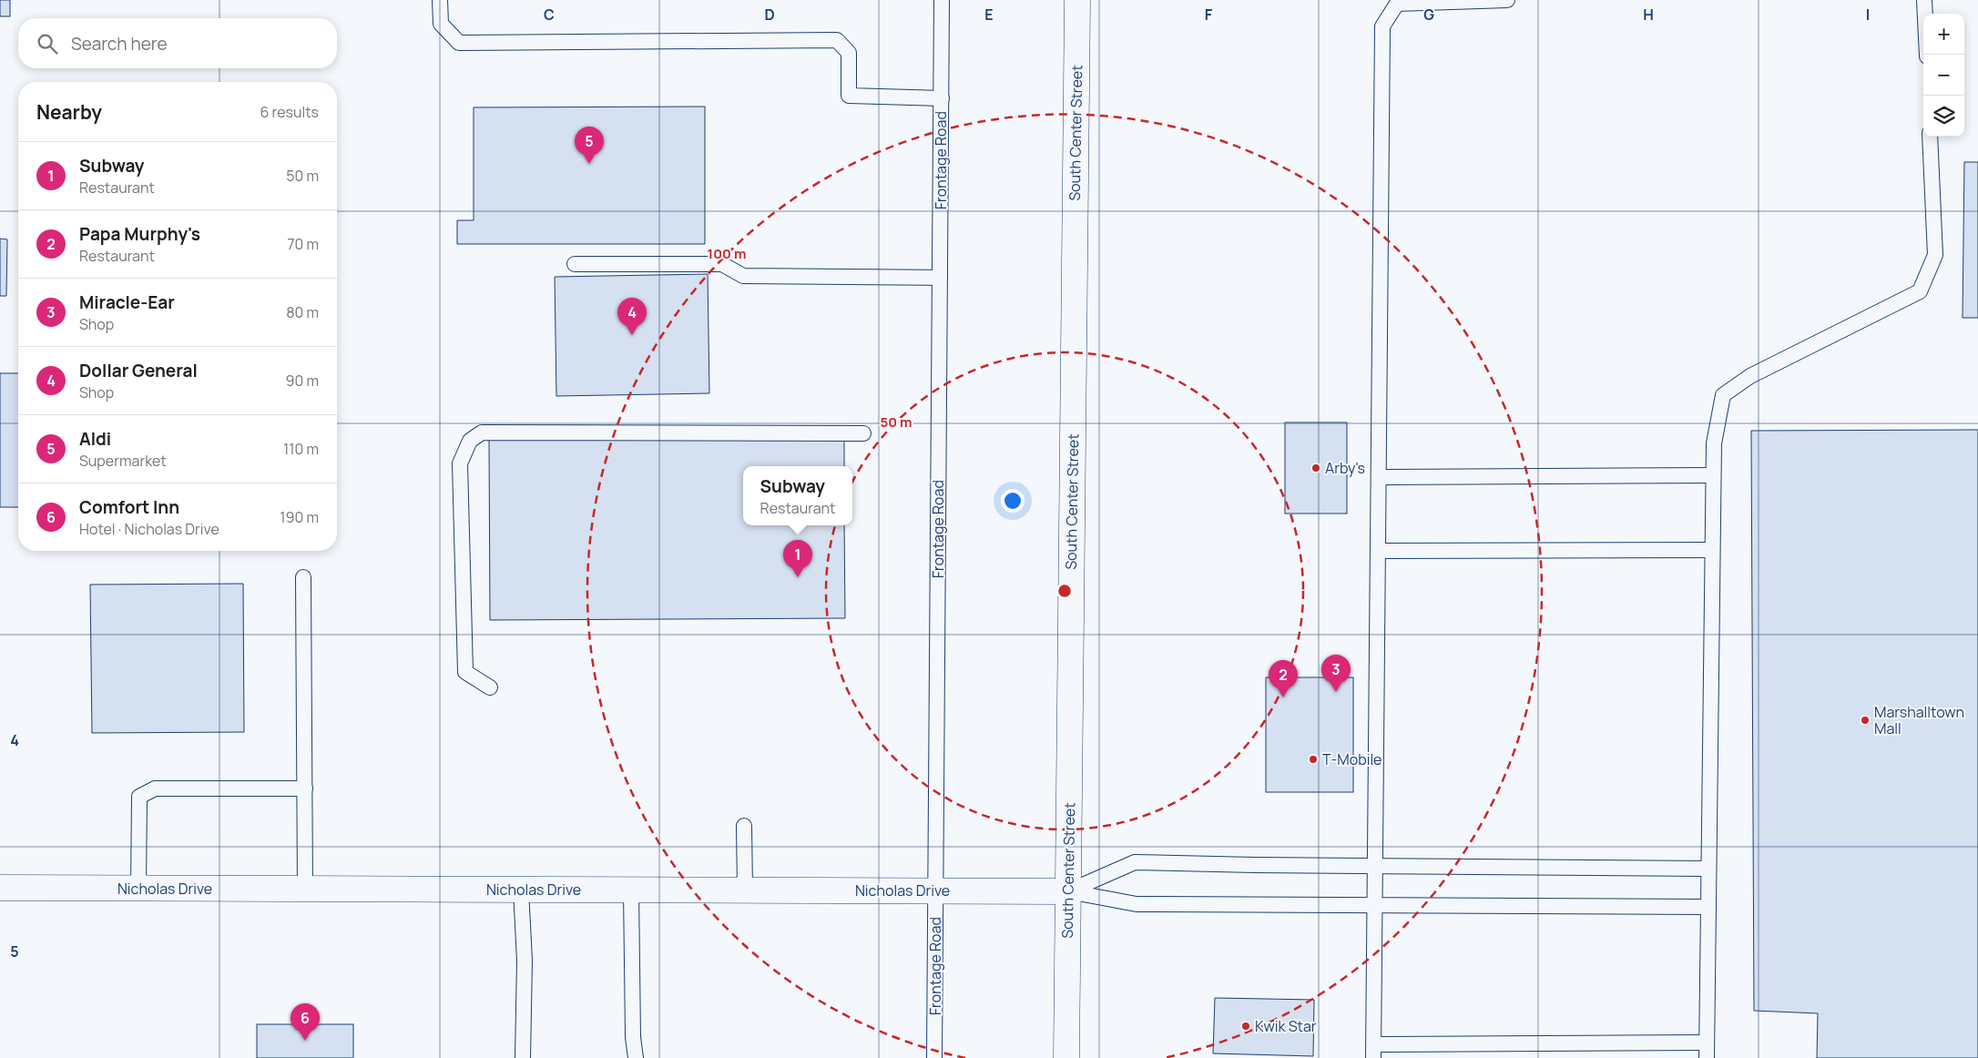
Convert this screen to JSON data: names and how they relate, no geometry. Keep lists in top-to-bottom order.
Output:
{
  "streets": {
    "street": ["South Center Street", "Nicholas Drive"],
    "lane": ["Frontage Road"]
  },
  "crossings": [
    ["South Center Street", "Nicholas Drive"],
    ["Frontage Road", "Nicholas Drive"]
  ],
  "places": [
    "Arby's",
    "Marshalltown Mall",
    "T-Mobile",
    "Kwik Star"
  ],
  "page": {
    "map_buttons": ["+", "−"],
    "search": "Search here",
    "heading": ["Nearby", "6 results"],
    "pins": [
      "5",
      "4",
      "1",
      "3",
      "2",
      "6"
    ],
    "list": [
      {
        "mark": "1",
        "name": "Subway",
        "note": "Restaurant",
        "value": "50 m"
      },
      {
        "mark": "2",
        "name": "Papa Murphy's",
        "note": "Restaurant",
        "value": "70 m"
      },
      {
        "mark": "3",
        "name": "Miracle-Ear",
        "note": "Shop",
        "value": "80 m"
      },
      {
        "mark": "4",
        "name": "Dollar General",
        "note": "Shop",
        "value": "90 m"
      },
      {
        "mark": "5",
        "name": "Aldi",
        "note": "Supermarket",
        "value": "110 m"
      },
      {
        "mark": "6",
        "name": "Comfort Inn",
        "note": "Hotel · Nicholas Drive",
        "value": "190 m"
      }
    ],
    "popup": ["Subway", "Restaurant"]
  },
  "grid": {
    "columns": [
      "C",
      "D",
      "E",
      "F",
      "G",
      "H",
      "I"
    ],
    "rows": ["4", "5"]
  },
  "rings": ["100 m", "50 m"]
}
